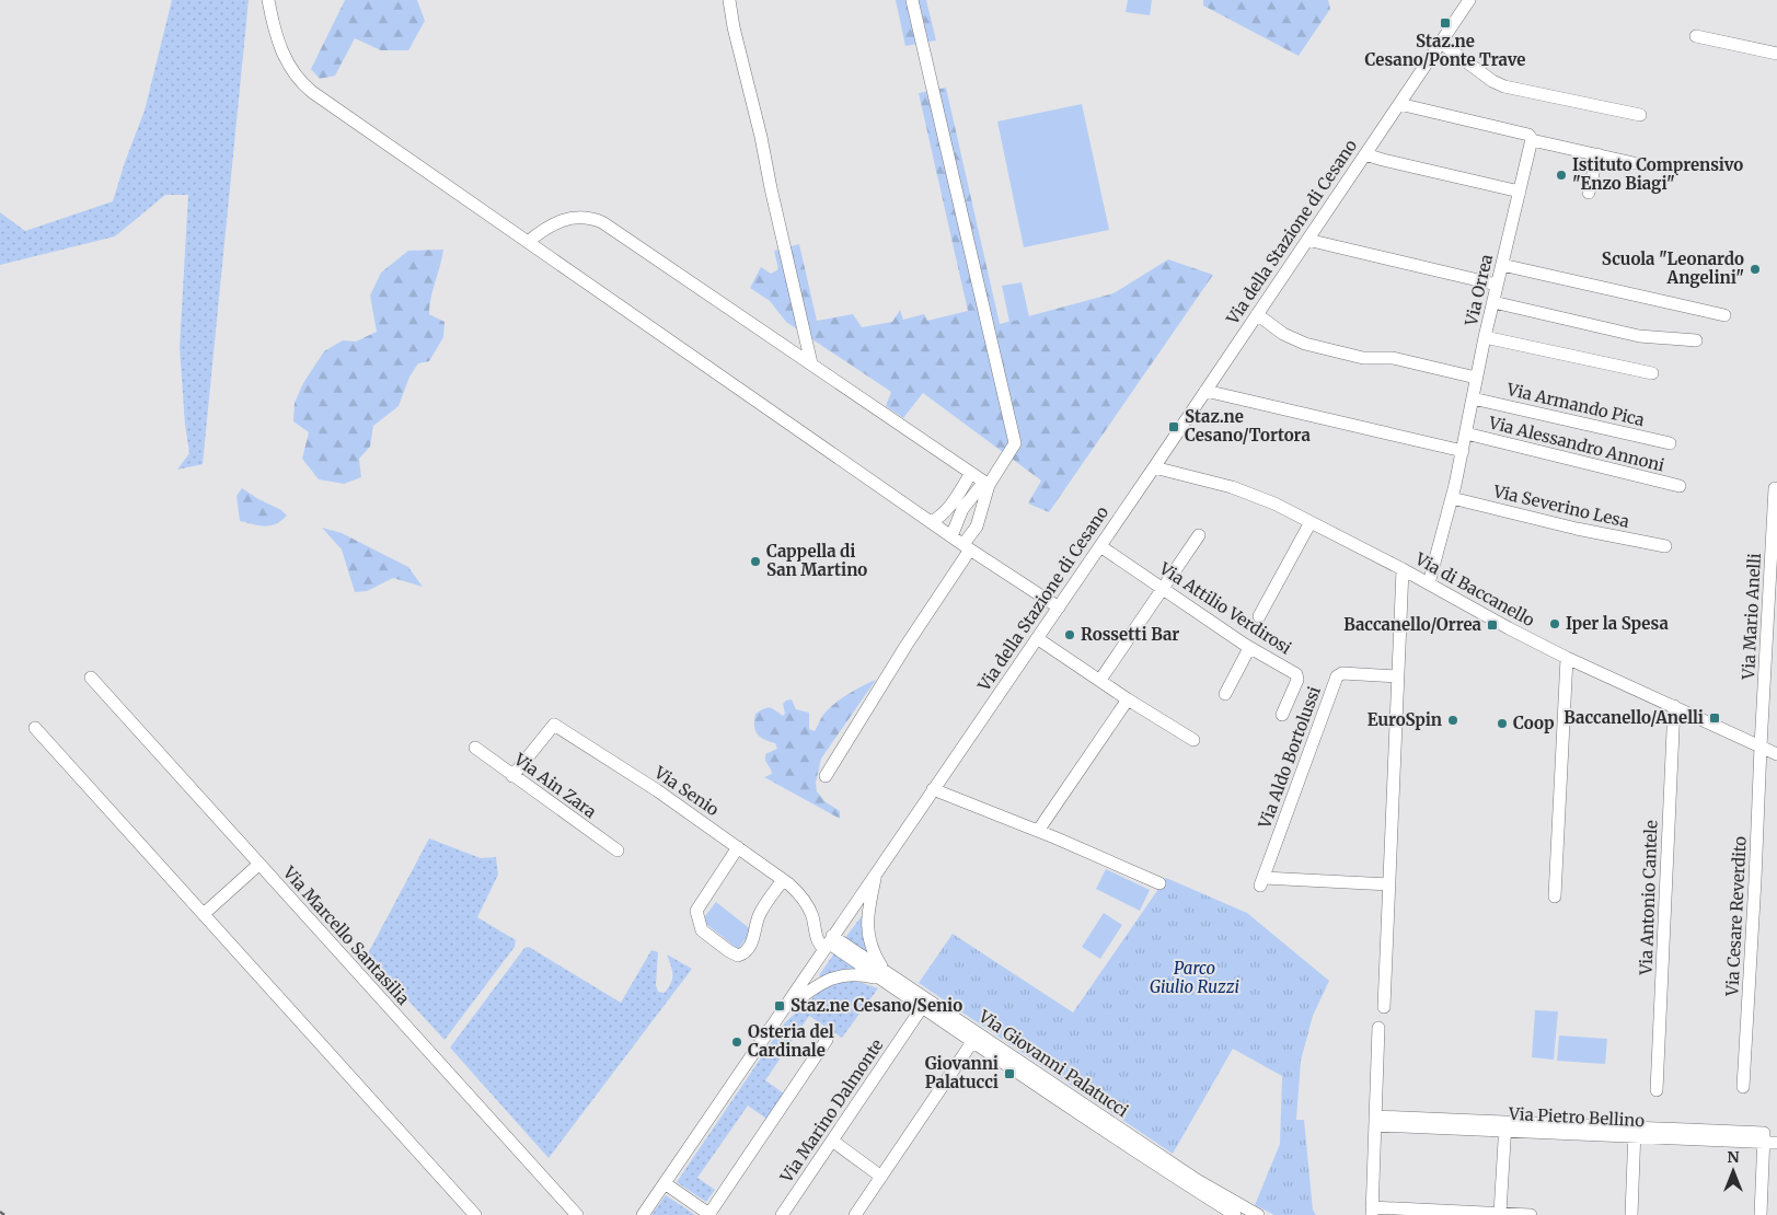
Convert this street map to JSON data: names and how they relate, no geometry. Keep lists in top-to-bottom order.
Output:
{
  "streets": {
    "street": [
      "Via della Stazione di Cesano",
      "Via Orrea",
      "Via Armando Pica",
      "Via Alessandro Annoni",
      "Via Severino Lesa",
      "Via di Baccanello",
      "Via Attilio Verdirosi",
      "Via Mario Anelli",
      "Via Aldo Bortolussi",
      "Via Ain Zara",
      "Via Senio",
      "Via Antonio Cantele",
      "Via Cesare Reverdito",
      "Via Marcello Santasilia",
      "Via Giovanni Palatucci",
      "Via Marino Dalmonte",
      "Via Pietro Bellino"
    ]
  },
  "crossings": [
    ["Via della Stazione di Cesano", "Via di Baccanello"],
    ["Via della Stazione di Cesano", "Via Attilio Verdirosi"],
    ["Via della Stazione di Cesano", "Via Senio"],
    ["Via della Stazione di Cesano", "Via Giovanni Palatucci"],
    ["Via Orrea", "Via Armando Pica"],
    ["Via Orrea", "Via Alessandro Annoni"],
    ["Via Orrea", "Via Severino Lesa"],
    ["Via Orrea", "Via di Baccanello"],
    ["Via di Baccanello", "Via Mario Anelli"],
    ["Via di Baccanello", "Via Antonio Cantele"],
    ["Via di Baccanello", "Via Cesare Reverdito"],
    ["Via Mario Anelli", "Via Cesare Reverdito"],
    ["Via Ain Zara", "Via Senio"],
    ["Via Senio", "Via Giovanni Palatucci"],
    ["Via Giovanni Palatucci", "Via Marino Dalmonte"]
  ],
  "parks": ["Parco Giulio Ruzzi"],
  "places": {
    "transit": [
      "Staz.ne Cesano/Ponte Trave",
      "Staz.ne Cesano/Tortora",
      "Baccanello/Orrea",
      "Baccanello/Anelli",
      "Staz.ne Cesano/Senio",
      "Giovanni Palatucci"
    ],
    "other": [
      "Istituto Comprensivo \"Enzo Biagi\"",
      "Scuola \"Leonardo Angelini\"",
      "Cappella di San Martino",
      "Iper la Spesa",
      "Rossetti Bar",
      "EuroSpin",
      "Coop",
      "Osteria del Cardinale"
    ]
  },
  "north": "top"
}
